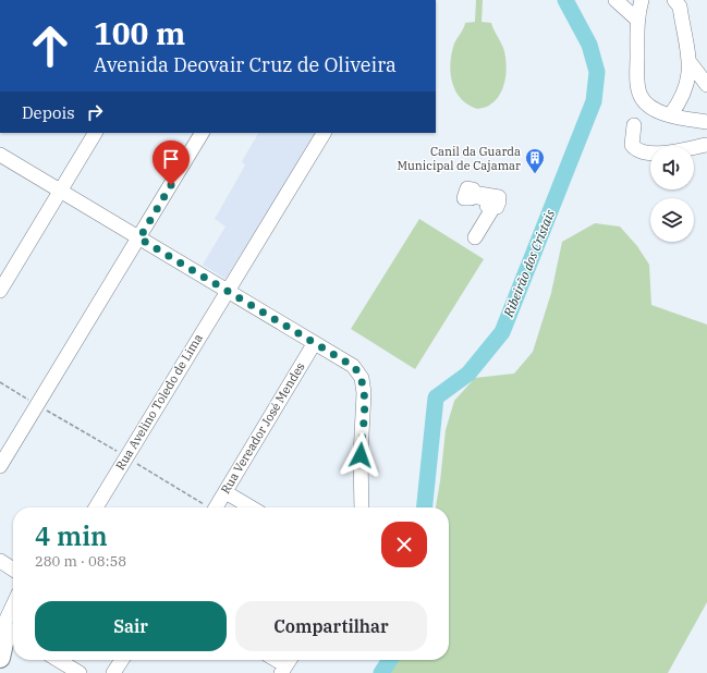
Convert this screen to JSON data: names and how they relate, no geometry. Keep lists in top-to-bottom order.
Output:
{
  "streets": {
    "street": ["Rua Avelino Toledo de Lima", "Rua Vereador José Mendes"]
  },
  "water": ["Ribeirão dos Cristais"],
  "places": {
    "building": ["Canil da Guarda Municipal de Cajamar"]
  },
  "page": {
    "turn": ["100 m", "Avenida Deovair Cruz de Oliveira"],
    "then": "Depois",
    "heading": ["4 min", "280 m · 08:58"],
    "buttons": ["Sair", "Compartilhar"]
  }
}
